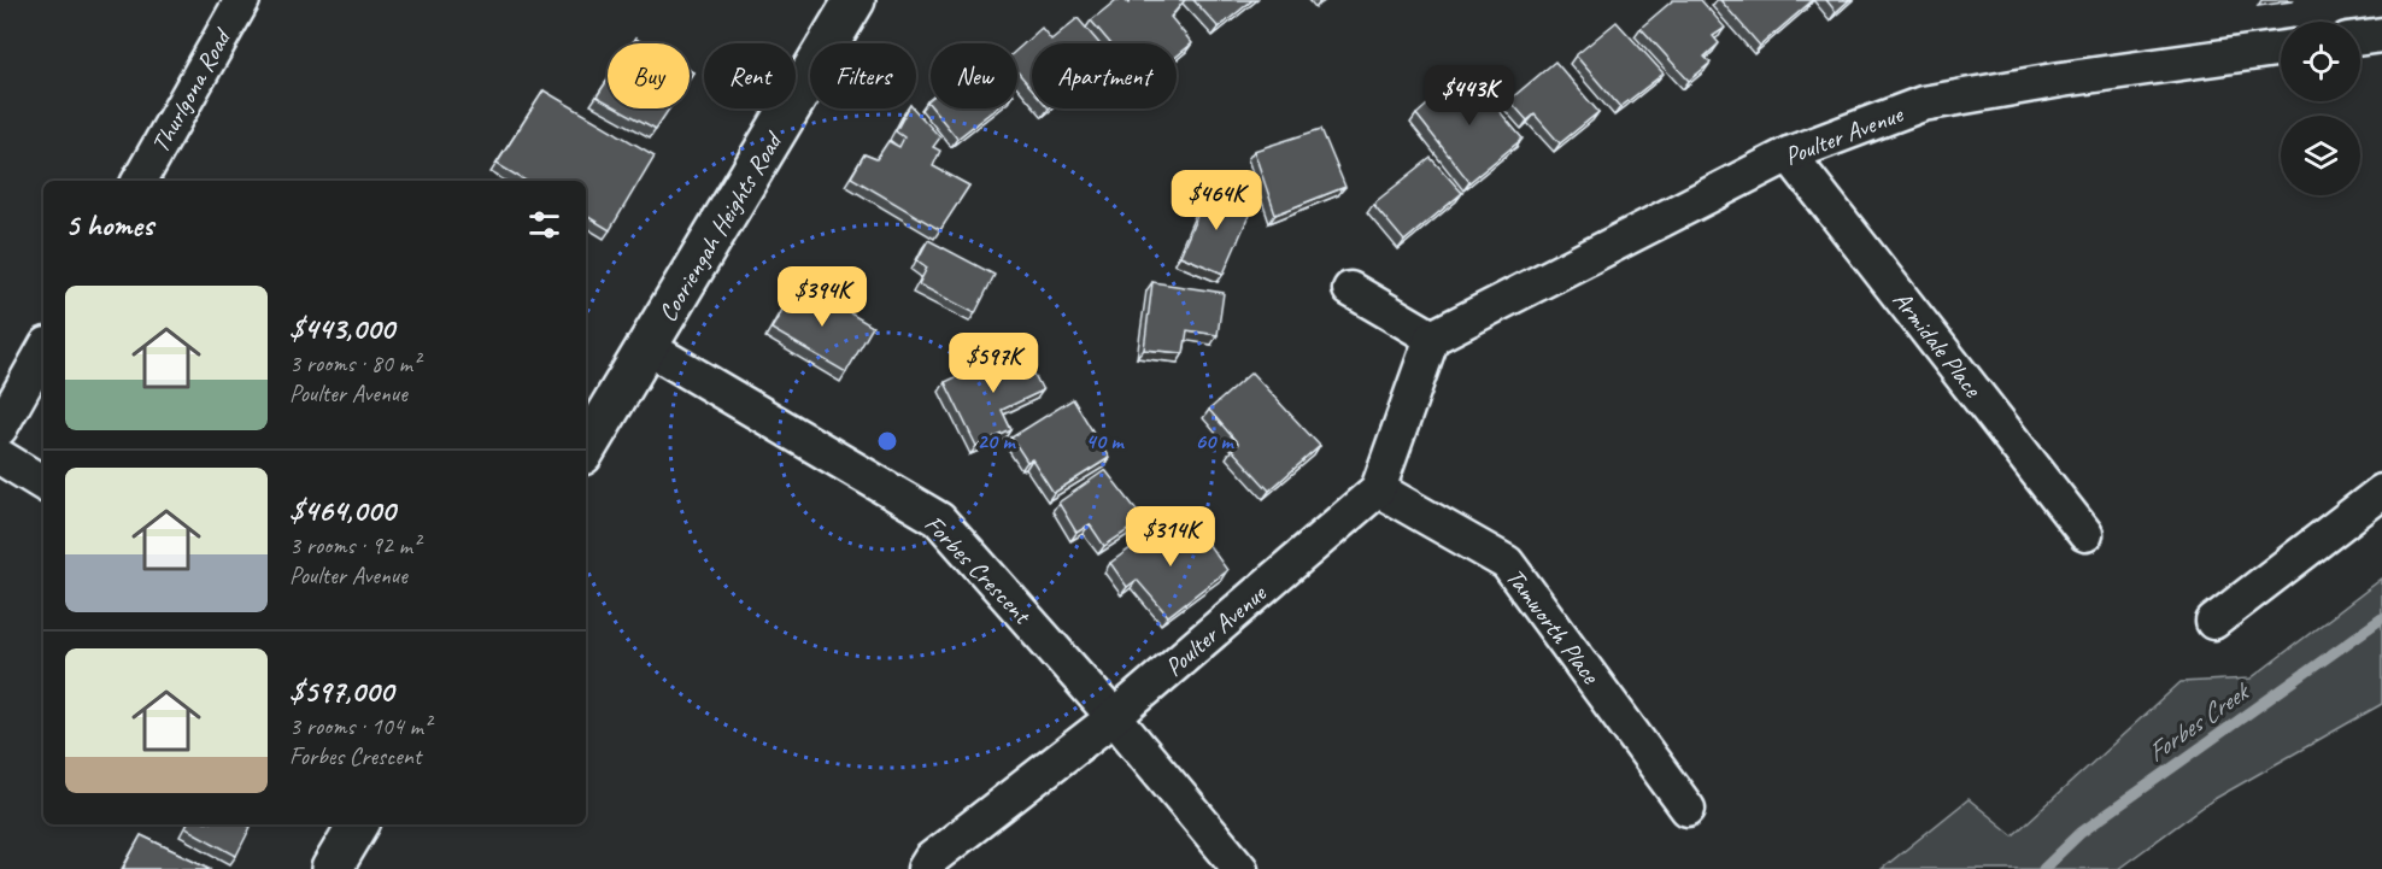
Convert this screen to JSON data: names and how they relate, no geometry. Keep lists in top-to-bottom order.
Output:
{
  "streets": {
    "street": [
      "Thurlgona Road",
      "Poulter Avenue",
      "Cooriengah Heights Road",
      "Armidale Place",
      "Forbes Crescent",
      "Tamworth Place"
    ]
  },
  "crossings": [
    ["Poulter Avenue", "Armidale Place"],
    ["Poulter Avenue", "Forbes Crescent"],
    ["Poulter Avenue", "Tamworth Place"],
    ["Cooriengah Heights Road", "Forbes Crescent"]
  ],
  "water": ["Forbes Creek"],
  "page": {
    "chip": [
      "Buy",
      "Rent",
      "Filters",
      "New",
      "Apartment"
    ],
    "price": [
      "$443K",
      "$464K",
      "$394K",
      "$597K",
      "$314K"
    ],
    "heading": "5 homes",
    "list": [
      {
        "name": "$443,000",
        "note": "3 rooms · 80 m² · Poulter Avenue"
      },
      {
        "name": "$464,000",
        "note": "3 rooms · 92 m² · Poulter Avenue"
      },
      {
        "name": "$597,000",
        "note": "3 rooms · 104 m² · Forbes Crescent"
      }
    ]
  },
  "rings": ["20 m", "40 m", "60 m"]
}
